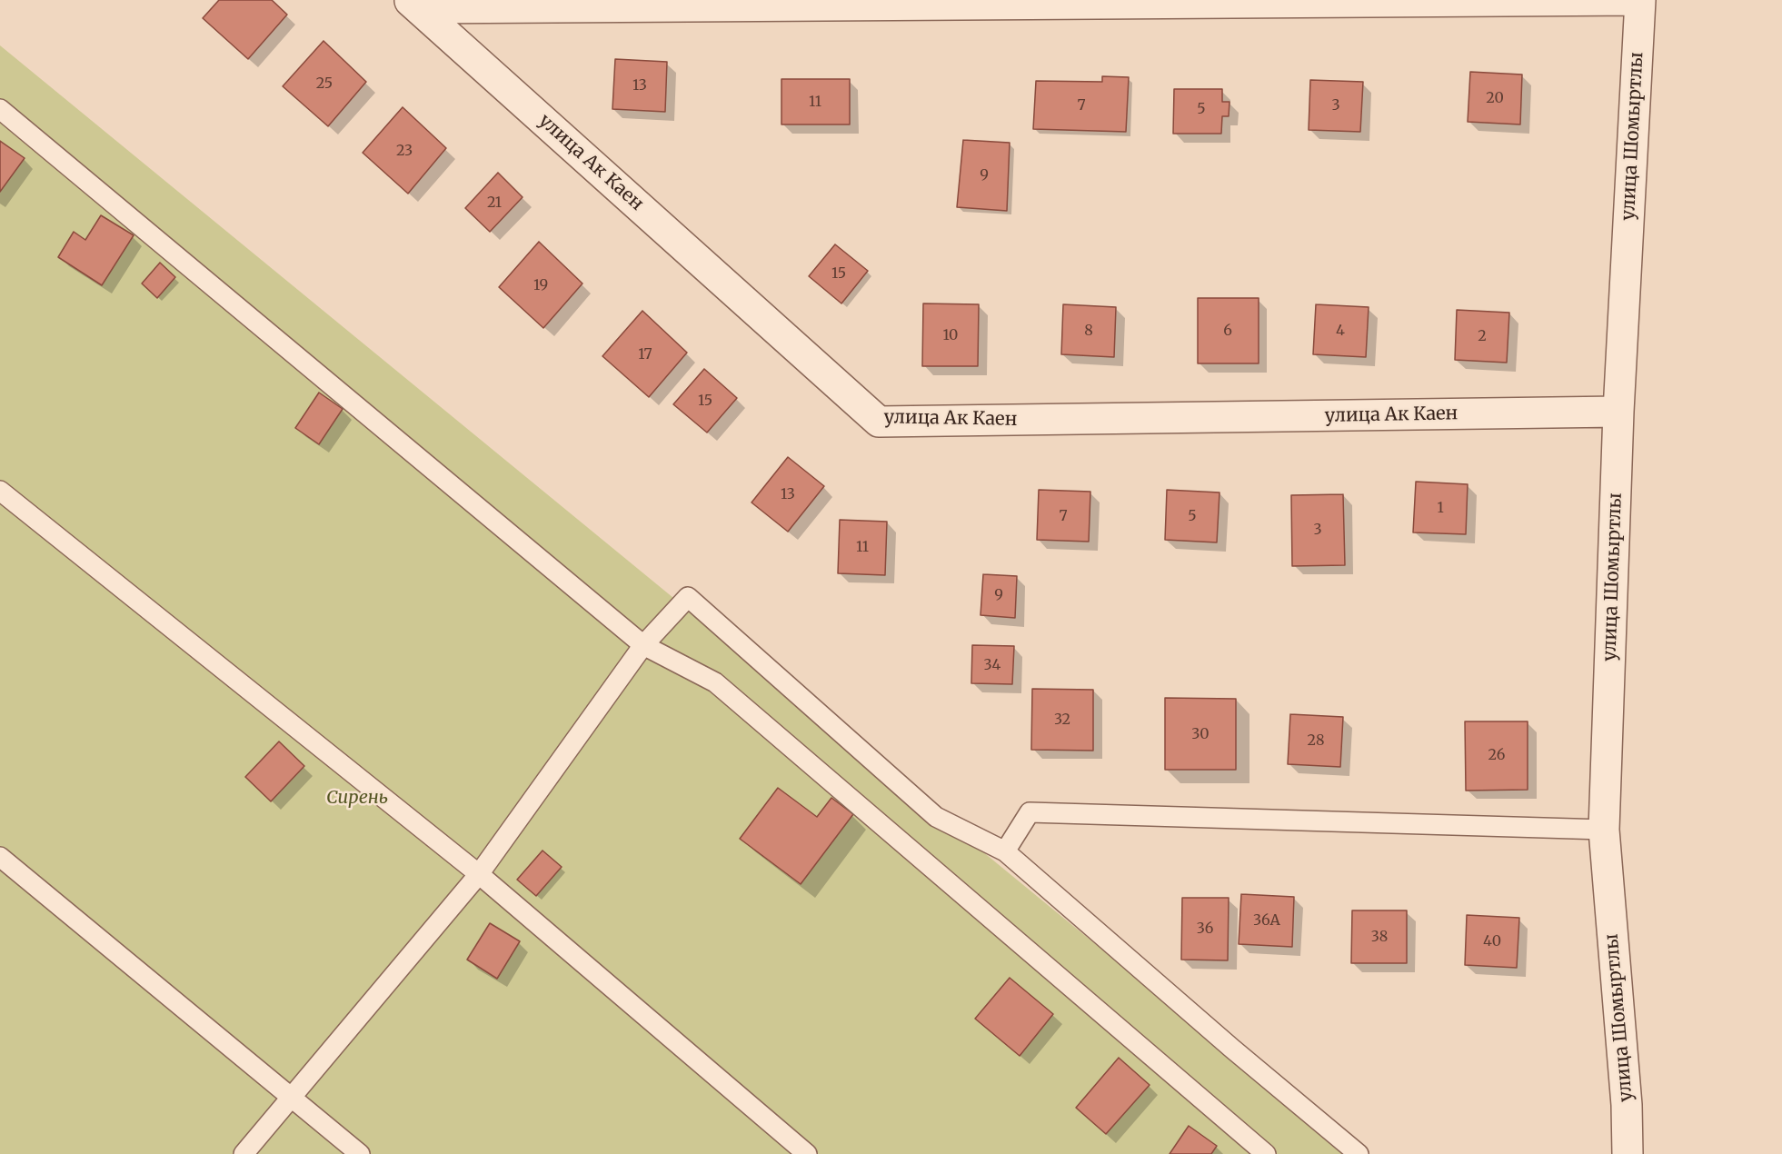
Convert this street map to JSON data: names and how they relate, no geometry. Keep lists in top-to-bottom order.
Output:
{
  "streets": {
    "street": ["улица Шомыртлы", "улица Ак Каен"]
  },
  "crossings": [
    ["улица Шомыртлы", "улица Ак Каен"]
  ],
  "parks": ["Сирень"],
  "house_numbers": [
    "25",
    "13",
    "20",
    "11",
    "7",
    "3",
    "5",
    "23",
    "9",
    "21",
    "15",
    "19",
    "8",
    "6",
    "4",
    "10",
    "2",
    "17",
    "15",
    "13",
    "1",
    "7",
    "5",
    "3",
    "11",
    "9",
    "34",
    "32",
    "30",
    "28",
    "26",
    "36А",
    "36",
    "38",
    "40"
  ]
}
